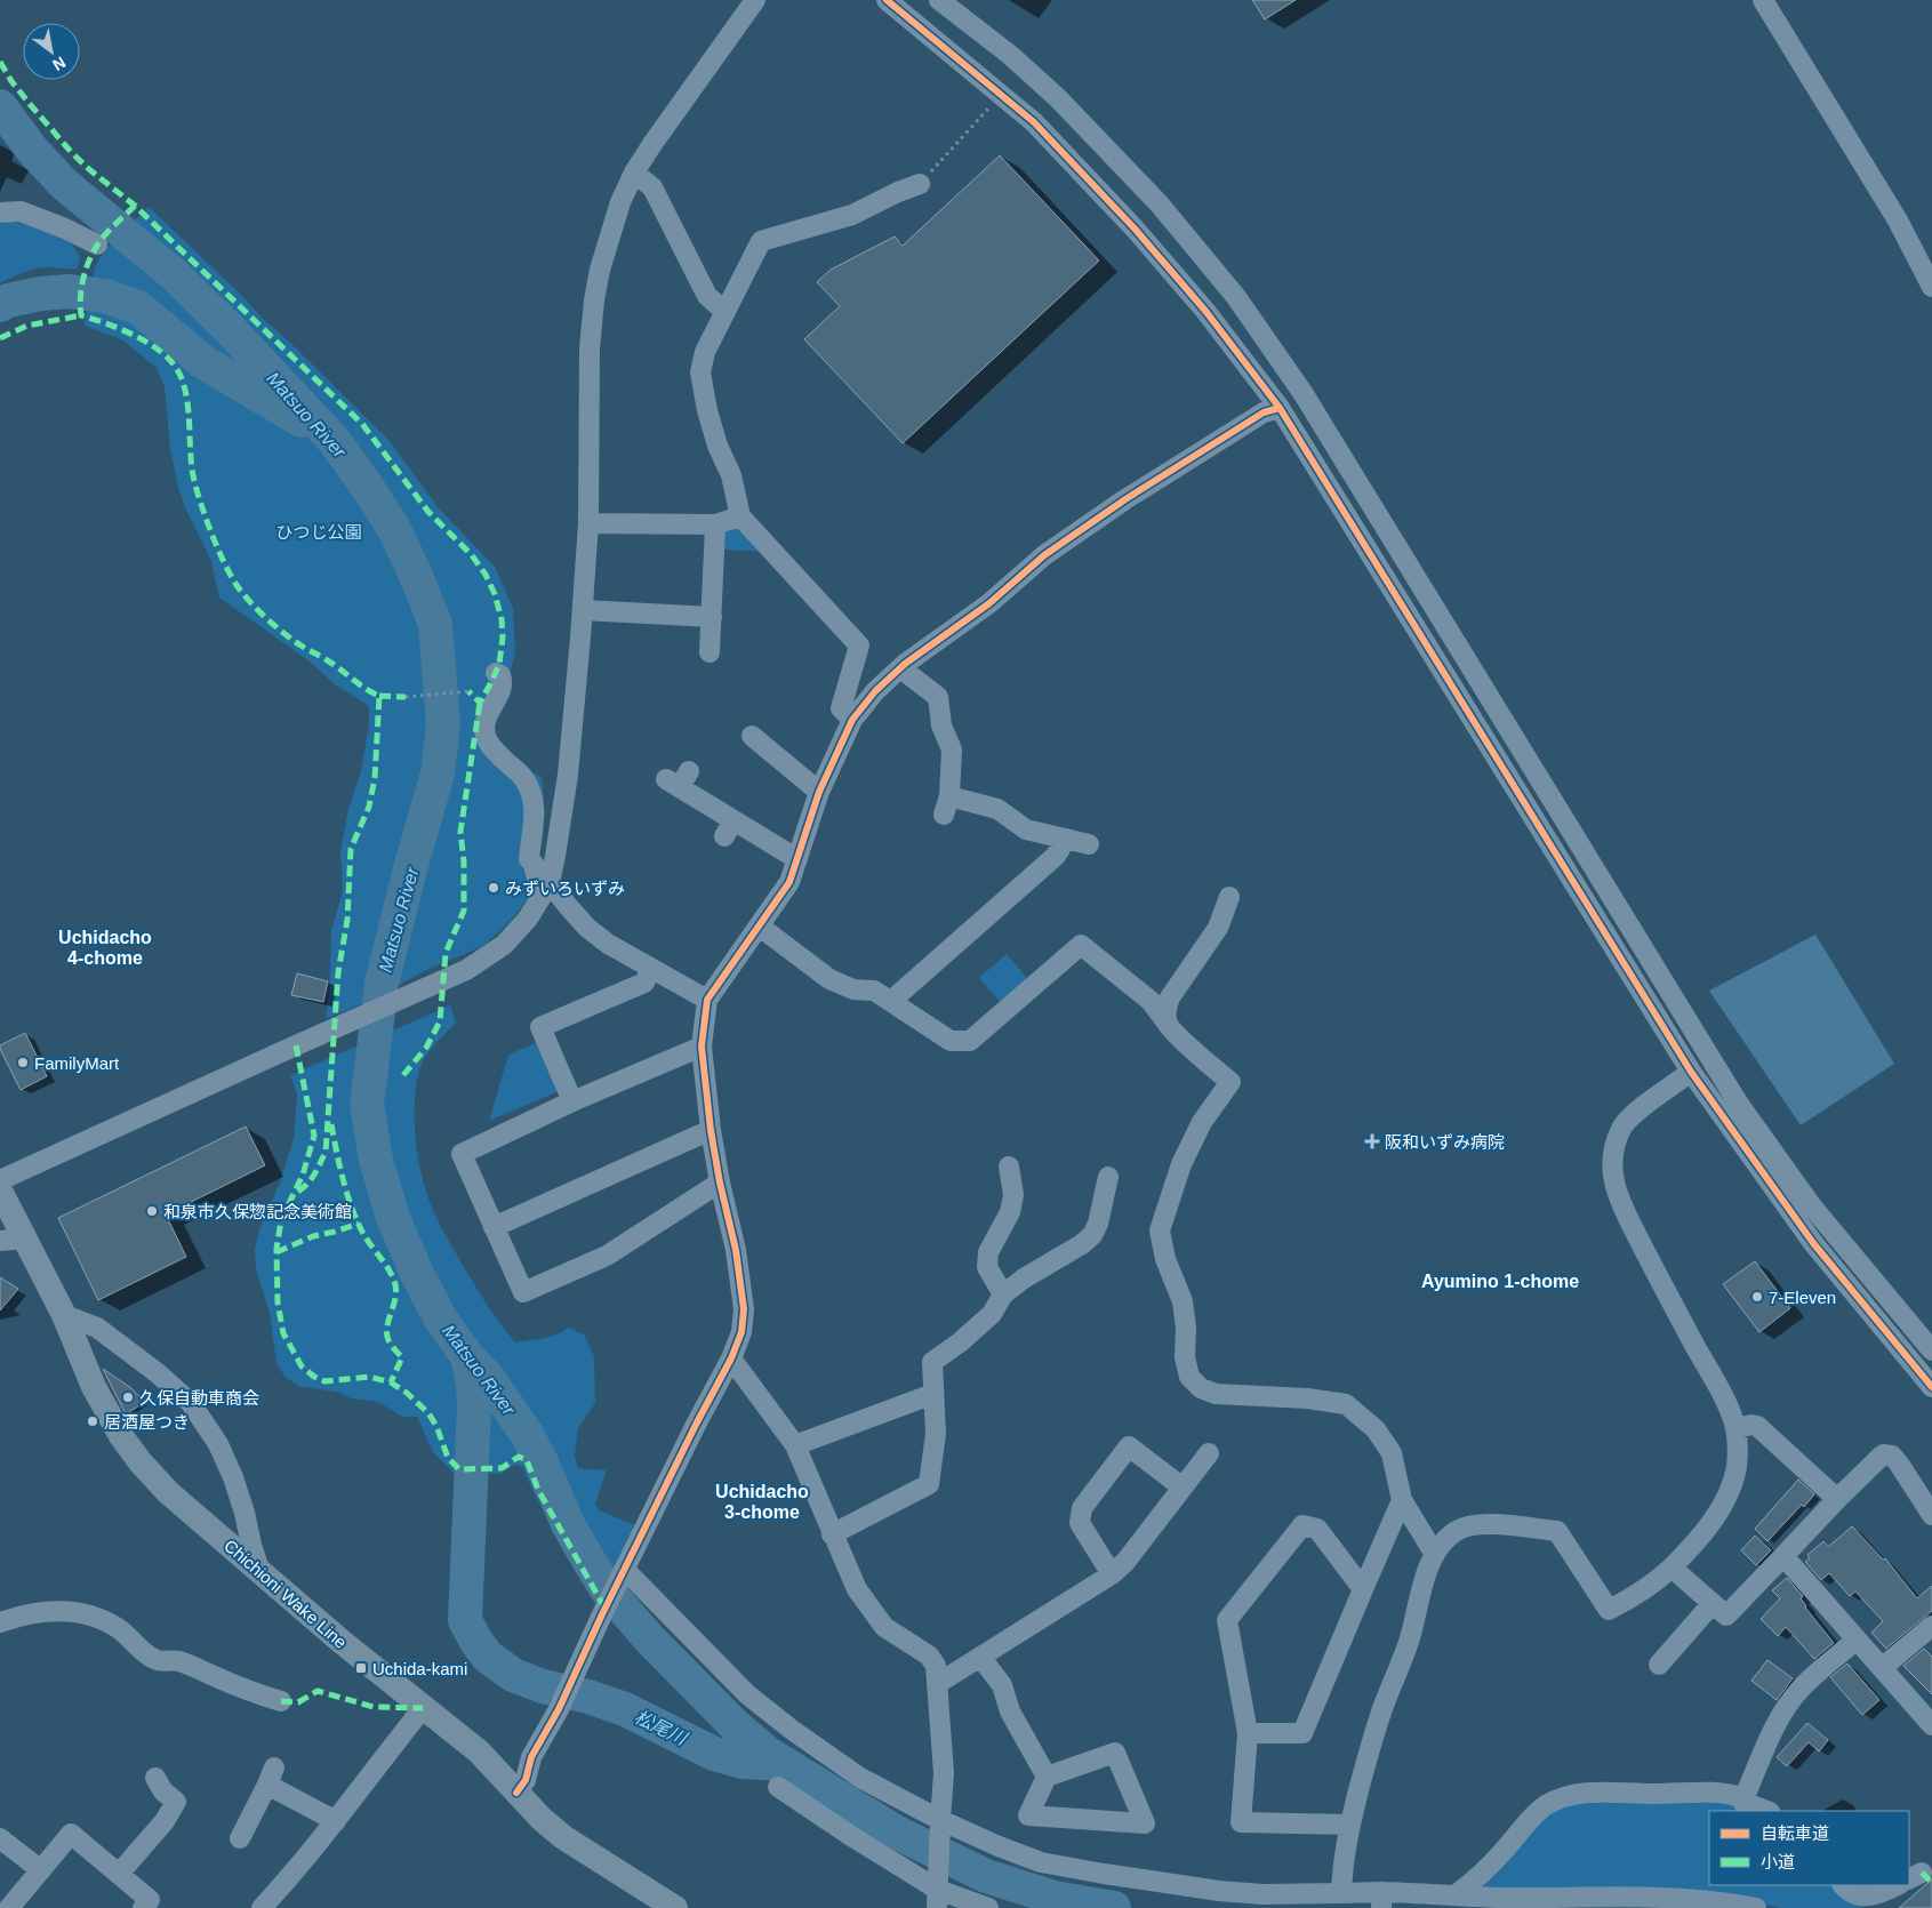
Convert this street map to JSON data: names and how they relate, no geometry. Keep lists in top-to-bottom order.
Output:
{
  "streets": {
    "main road": ["Chichioni Wake Line"]
  },
  "districts": ["Uchidacho 4-chome", "Ayumino 1-chome", "Uchidacho 3-chome"],
  "water": ["Matsuo River", "松尾川"],
  "parks": ["ひつじ公園"],
  "places": {
    "other": [
      "みずいろいずみ",
      "FamilyMart",
      "和泉市久保惣記念美術館",
      "7-Eleven",
      "久保自動車商会",
      "居酒屋つき"
    ],
    "health": ["阪和いずみ病院"],
    "transit": ["Uchida-kami"]
  },
  "legend": ["自転車道", "小道"],
  "north": "bottom right"
}
